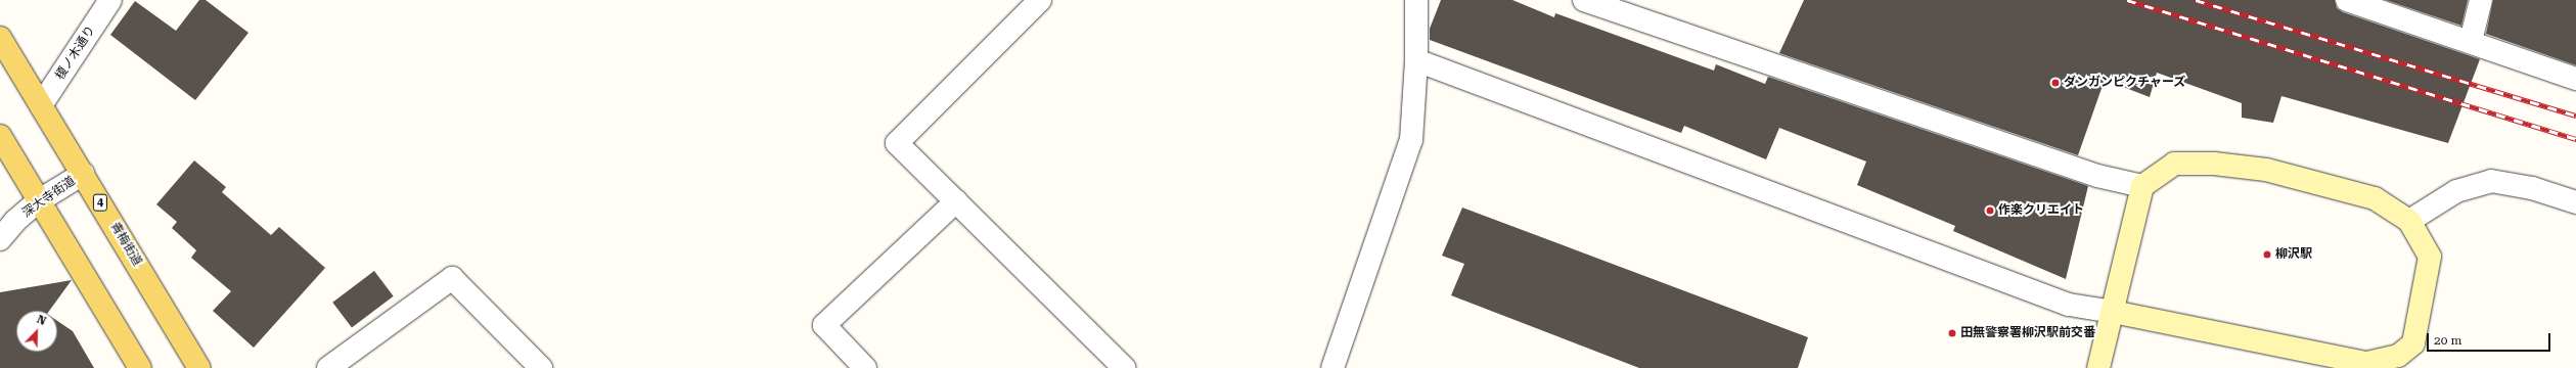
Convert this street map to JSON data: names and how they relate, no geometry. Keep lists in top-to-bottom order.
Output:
{
  "streets": {
    "main road": ["4", "青梅街道"],
    "street": ["榎ノ木通り", "深大寺街道"]
  },
  "crossings": [
    ["榎ノ木通り", "青梅街道"],
    ["深大寺街道", "青梅街道"]
  ],
  "places": [
    "ダンガンピクチャーズ",
    "作楽クリエイト",
    "柳沢駅",
    "田無警察署柳沢駅前交番"
  ],
  "scale_bar": "20 m",
  "north": "top right"
}
